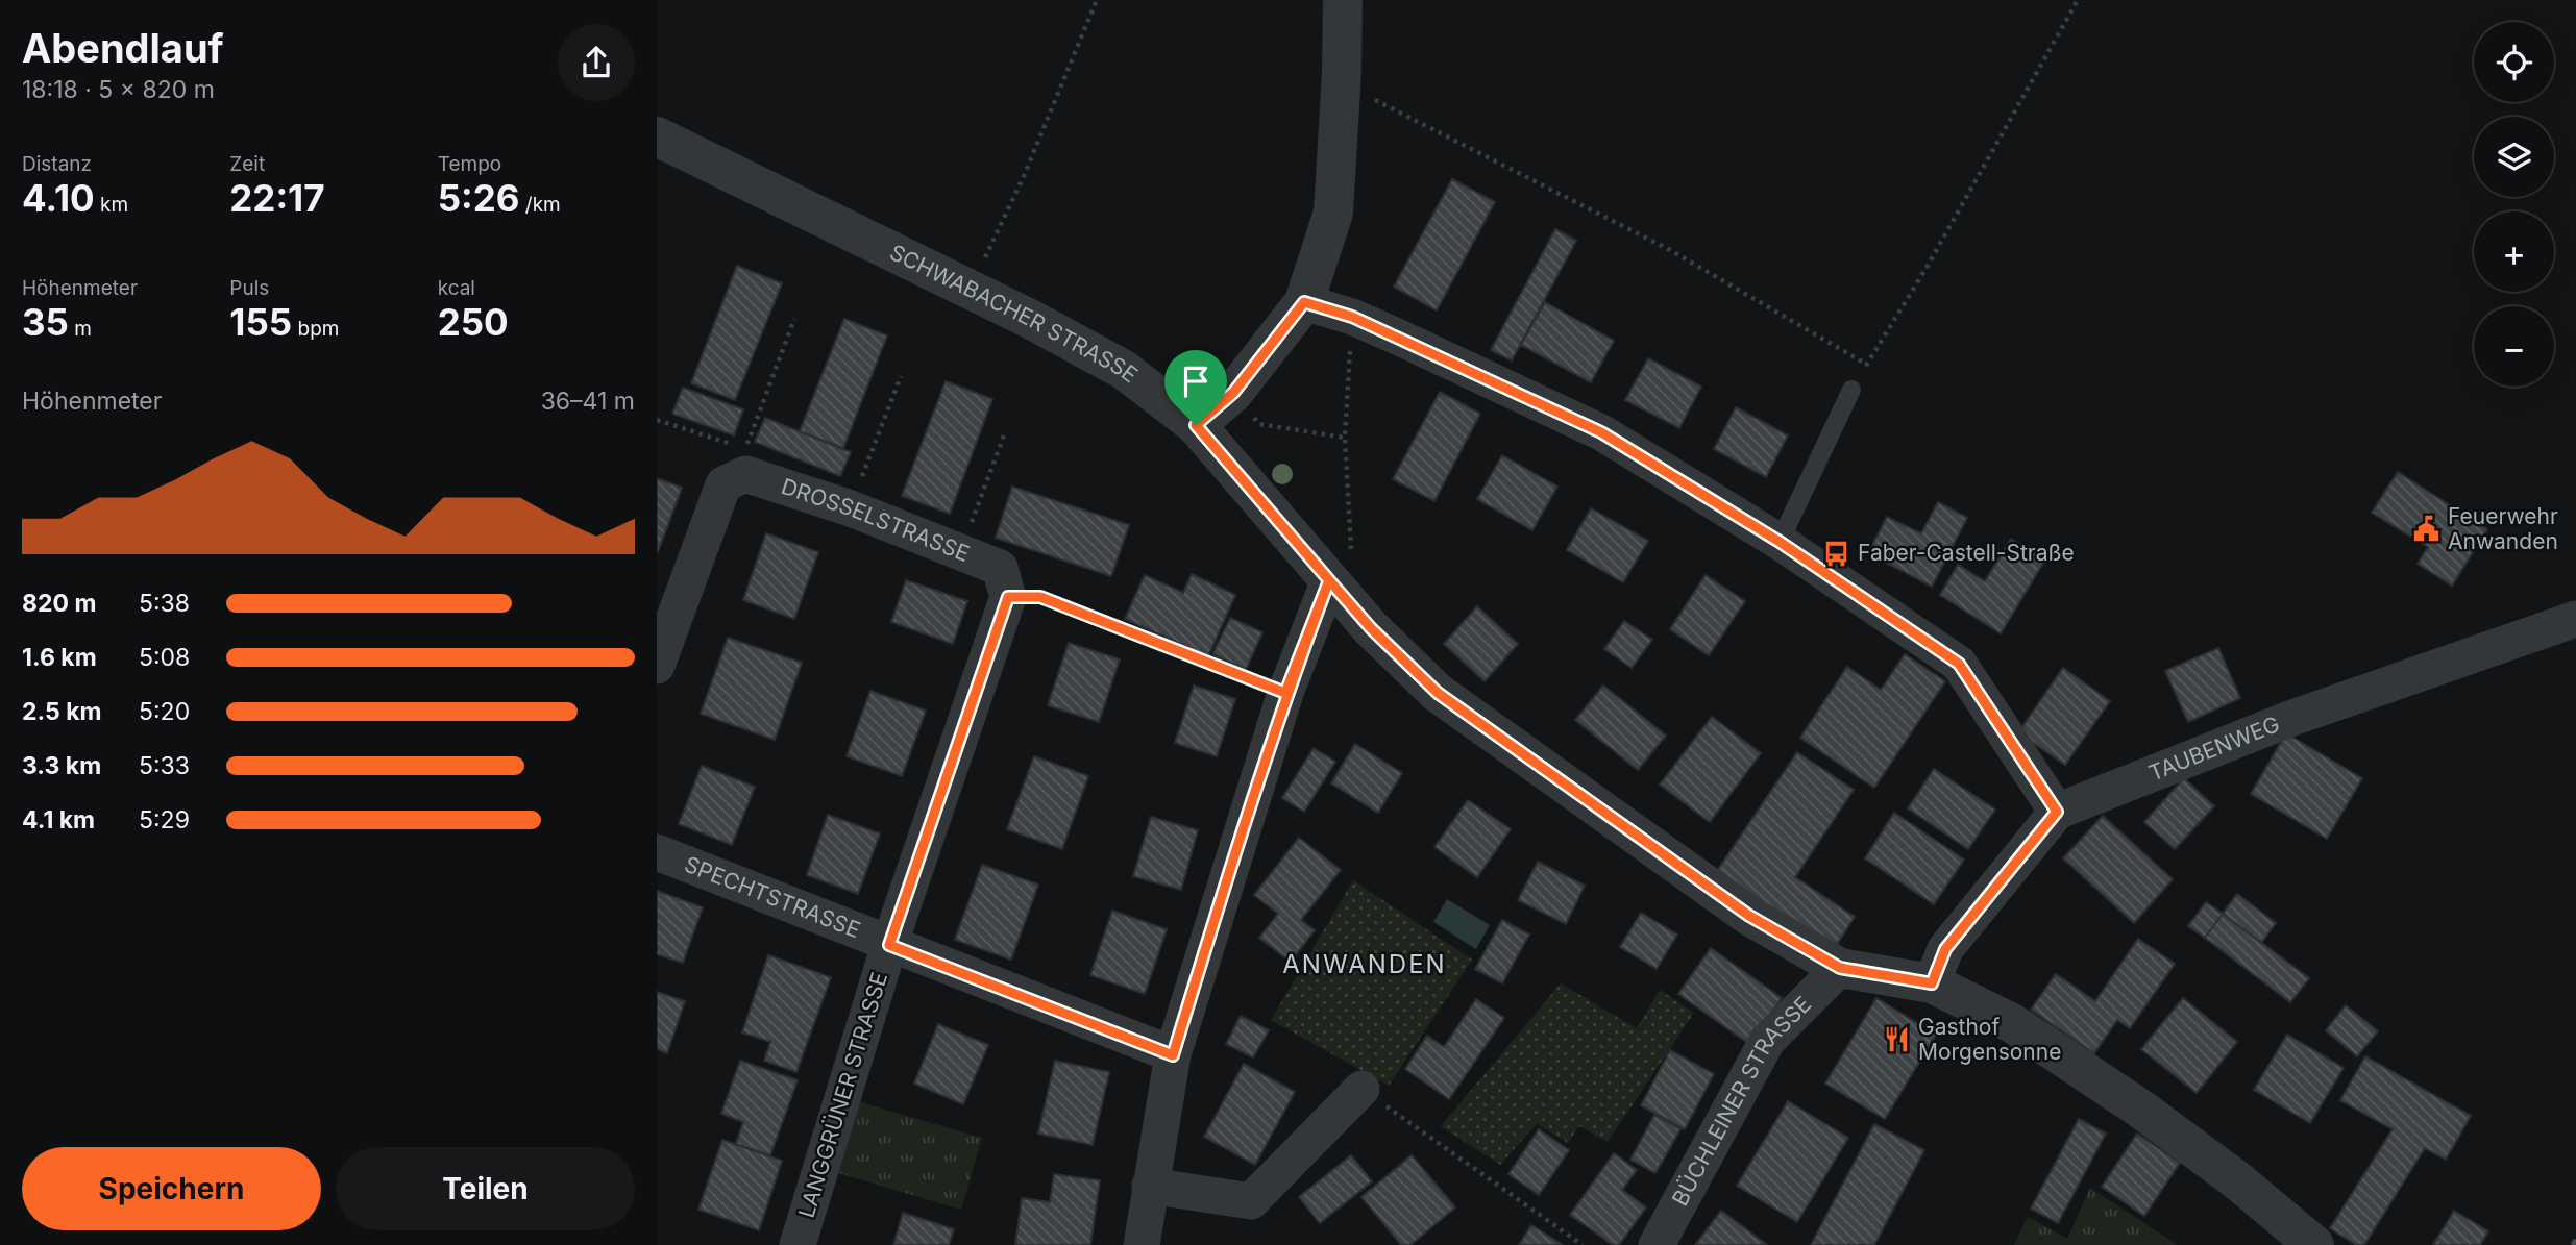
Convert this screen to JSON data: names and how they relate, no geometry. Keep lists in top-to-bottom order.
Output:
{
  "streets": {
    "street": [
      "SCHWABACHER STRASSE",
      "DROSSELSTRASSE",
      "TAUBENWEG",
      "SPECHTSTRASSE",
      "LANGGRÜNER STRASSE",
      "BÜCHLEINER STRASSE"
    ]
  },
  "crossings": [
    ["SCHWABACHER STRASSE", "TAUBENWEG"],
    ["SCHWABACHER STRASSE", "BÜCHLEINER STRASSE"],
    ["DROSSELSTRASSE", "LANGGRÜNER STRASSE"],
    ["SPECHTSTRASSE", "LANGGRÜNER STRASSE"]
  ],
  "districts": ["ANWANDEN"],
  "places": {
    "public building": ["Feuerwehr Anwanden"],
    "bus stop": ["Faber-Castell-Straße"],
    "restaurant": ["Gasthof Morgensonne"]
  },
  "page": {
    "heading": ["Abendlauf", "18:18 · 5 × 820 m"],
    "map_buttons": ["+", "−"],
    "stats": [
      ["Distanz", "4.10 km"],
      ["Zeit", "22:17"],
      ["Tempo", "5:26 /km"],
      ["Höhenmeter", "35 m"],
      ["Puls", "155 bpm"],
      ["kcal", "250"]
    ],
    "chart": ["Höhenmeter", "36–41 m"],
    "list": [
      {
        "name": "820 m",
        "note": "5:38"
      },
      {
        "name": "1.6 km",
        "note": "5:08"
      },
      {
        "name": "2.5 km",
        "note": "5:20"
      },
      {
        "name": "3.3 km",
        "note": "5:33"
      },
      {
        "name": "4.1 km",
        "note": "5:29"
      }
    ],
    "buttons": ["Speichern", "Teilen"]
  }
}
